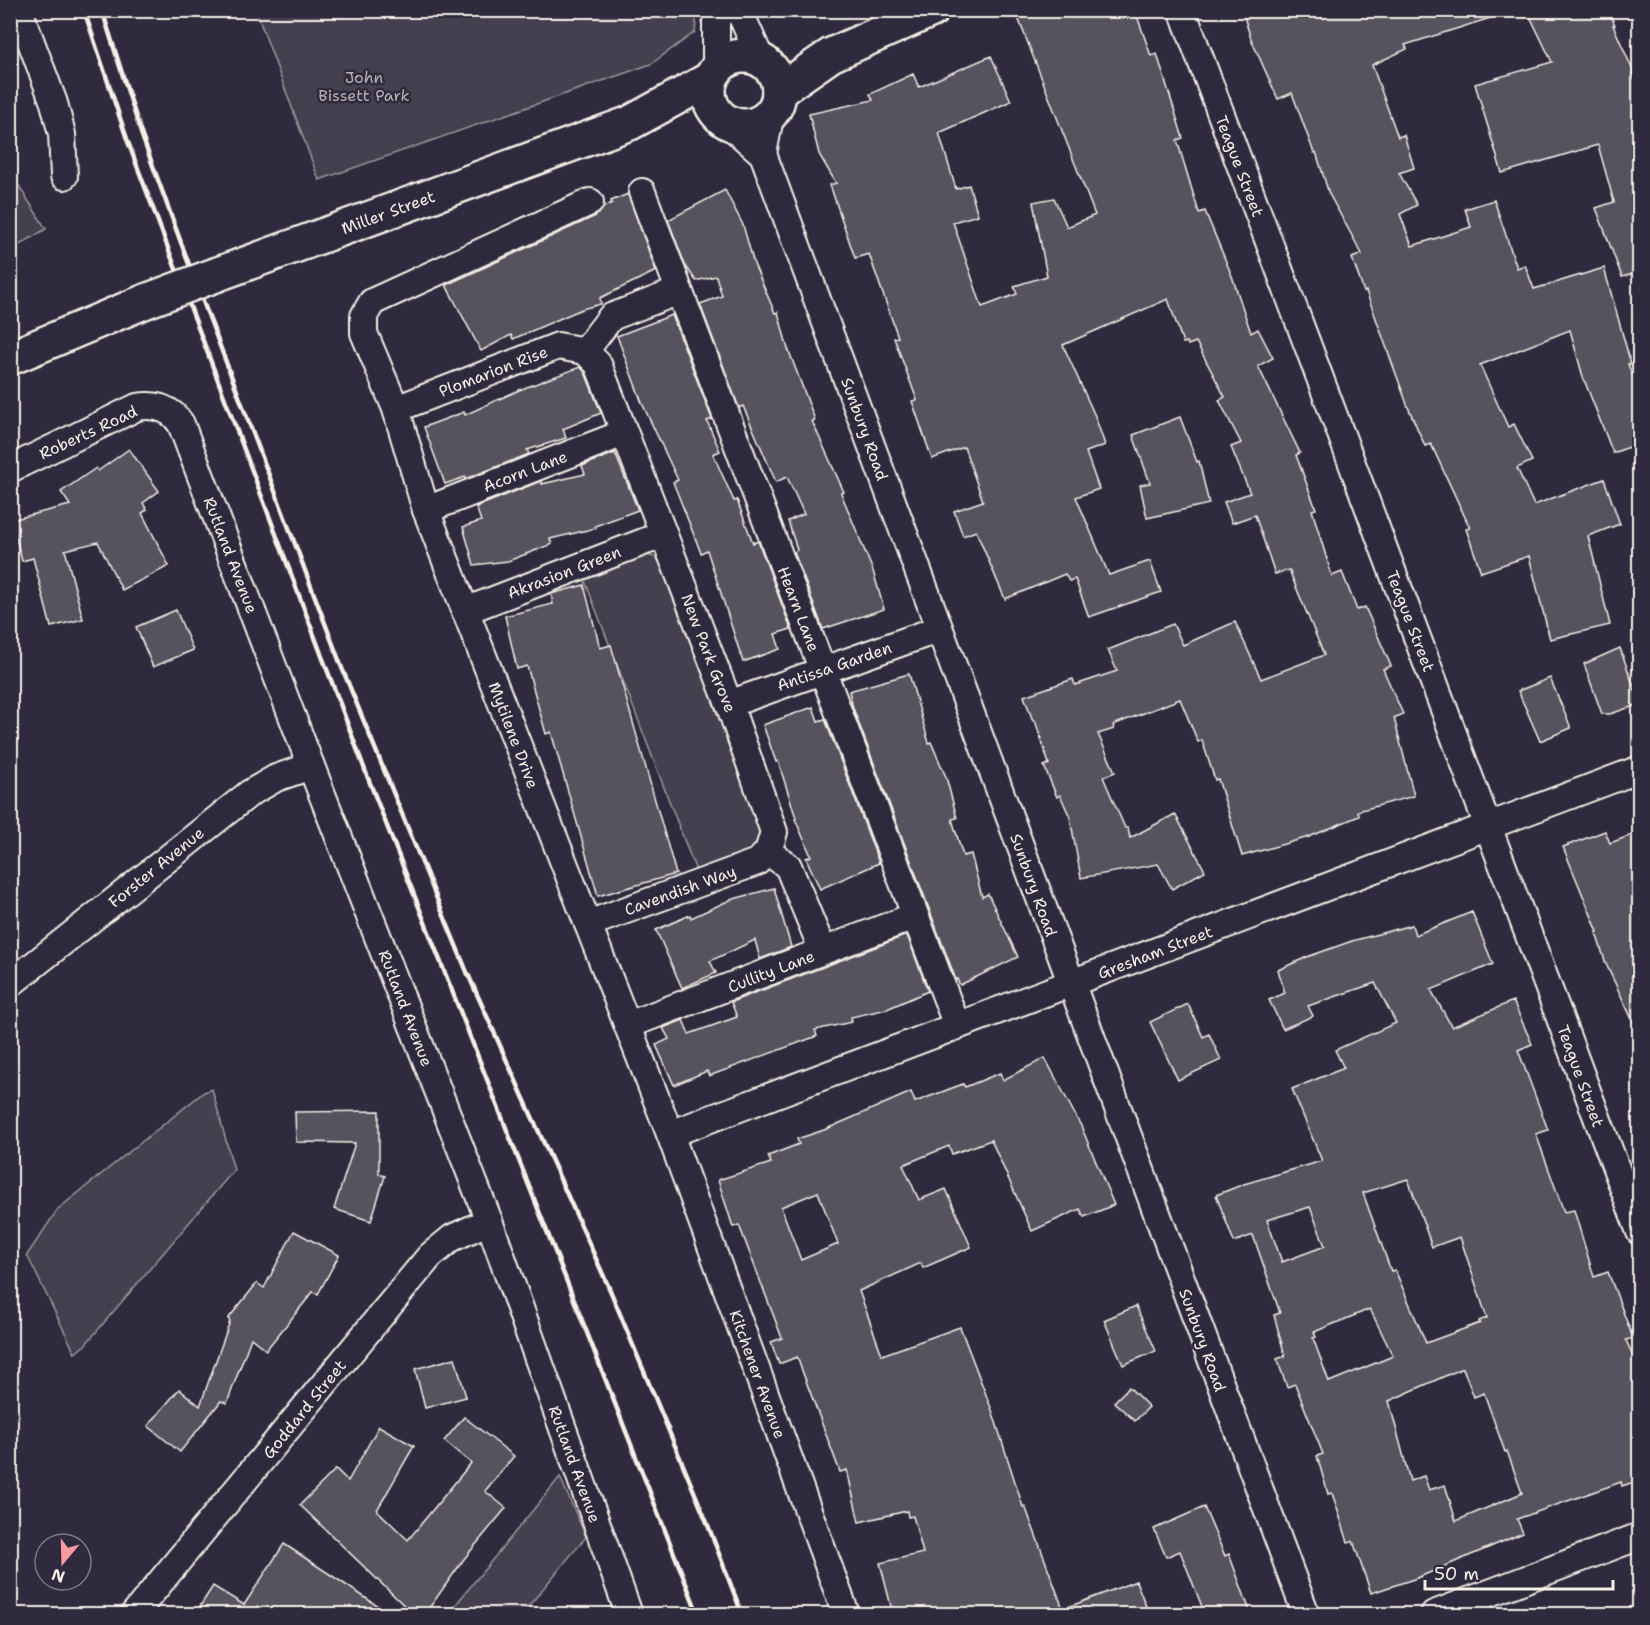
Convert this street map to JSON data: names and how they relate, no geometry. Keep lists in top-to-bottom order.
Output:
{
  "streets": {
    "main road": ["Miller Street"],
    "street": [
      "Teague Street",
      "Plomarion Rise",
      "Sunbury Road",
      "Roberts Road",
      "Acorn Lane",
      "Rutland Avenue",
      "Akrasion Green",
      "Hearn Lane",
      "New Park Grove",
      "Antissa Garden",
      "Mytilene Drive",
      "Forster Avenue",
      "Cavendish Way",
      "Gresham Street",
      "Cullity Lane",
      "Kitchener Avenue",
      "Goddard Street"
    ]
  },
  "crossings": [
    ["Teague Street", "Gresham Street"],
    ["Miller Street", "Sunbury Road"],
    ["Plomarion Rise", "New Park Grove"],
    ["Plomarion Rise", "Mytilene Drive"],
    ["Sunbury Road", "Antissa Garden"],
    ["Sunbury Road", "Gresham Street"],
    ["Roberts Road", "Rutland Avenue"],
    ["Acorn Lane", "New Park Grove"],
    ["Acorn Lane", "Mytilene Drive"],
    ["Rutland Avenue", "Forster Avenue"],
    ["Rutland Avenue", "Goddard Street"],
    ["Akrasion Green", "New Park Grove"],
    ["Akrasion Green", "Mytilene Drive"],
    ["Hearn Lane", "Antissa Garden"],
    ["Hearn Lane", "Gresham Street"],
    ["Hearn Lane", "Cullity Lane"],
    ["New Park Grove", "Antissa Garden"],
    ["New Park Grove", "Cavendish Way"],
    ["Mytilene Drive", "Cavendish Way"],
    ["Mytilene Drive", "Gresham Street"],
    ["Mytilene Drive", "Cullity Lane"],
    ["Mytilene Drive", "Kitchener Avenue"],
    ["Gresham Street", "Kitchener Avenue"]
  ],
  "parks": ["John Bissett Park"],
  "scale_bar": "50 m",
  "north": "bottom"
}
